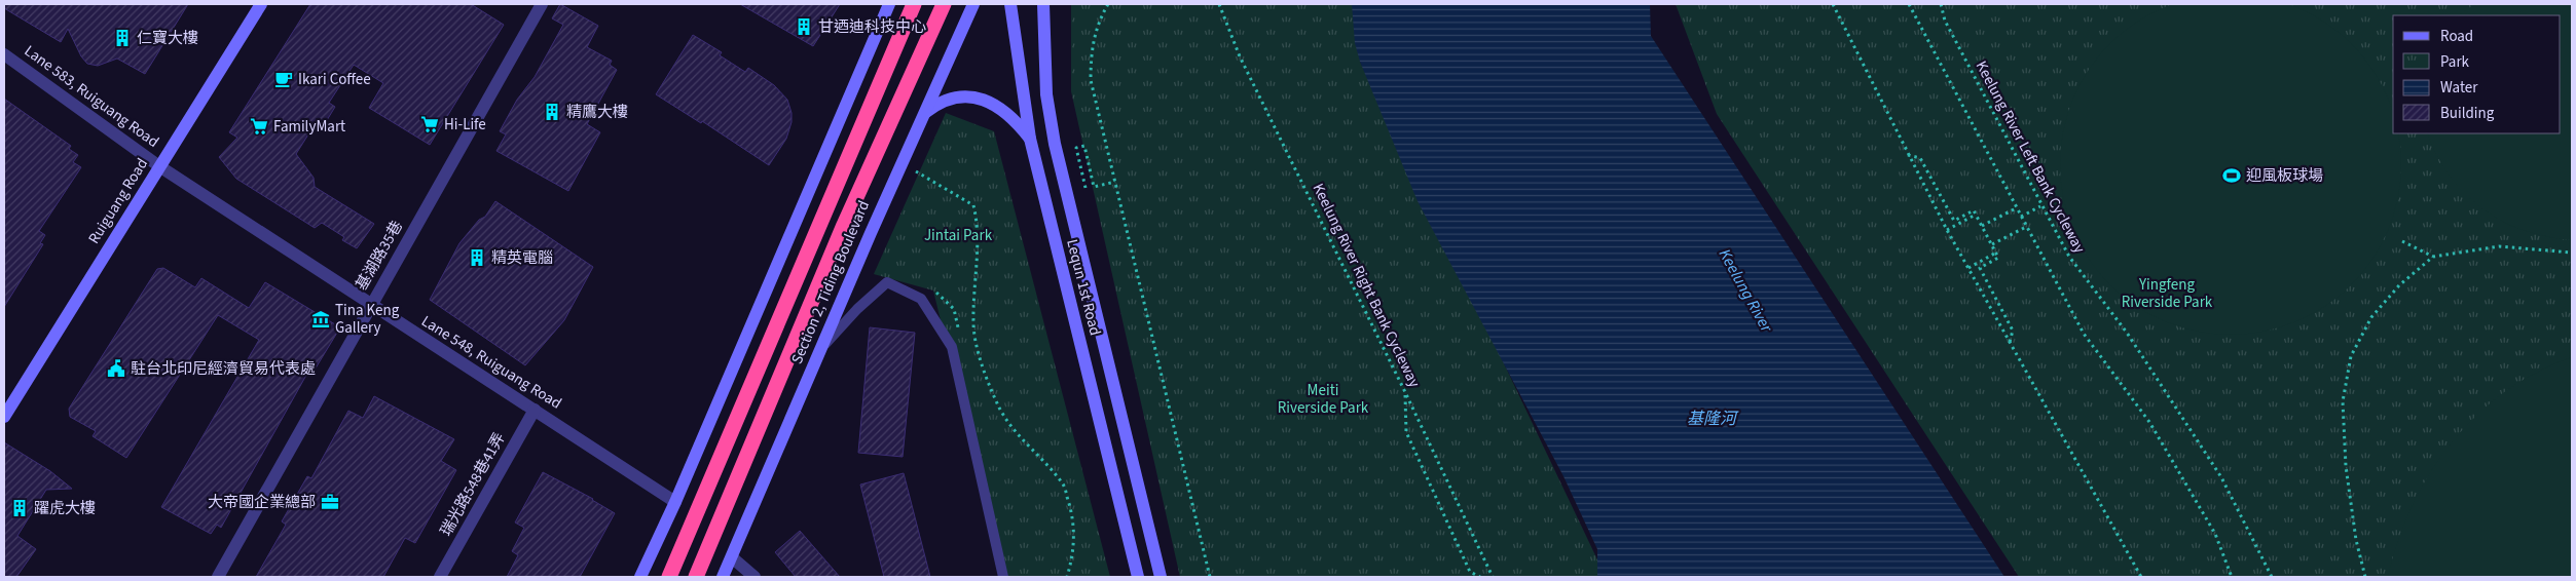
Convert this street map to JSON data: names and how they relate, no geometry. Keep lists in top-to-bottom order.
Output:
{
  "streets": {
    "highway": ["Section 2, Tiding Boulevard"],
    "street": [
      "Lane 583, Ruiguang Road",
      "Ruiguang Road",
      "基湖路35巷",
      "Lequn 1st Road",
      "Lane 548, Ruiguang Road",
      "瑞光路548巷41弄"
    ],
    "path": ["Keelung River Left Bank Cycleway", "Keelung River Right Bank Cycleway"]
  },
  "crossings": [
    ["Lane 583, Ruiguang Road", "Ruiguang Road"],
    ["Lane 583, Ruiguang Road", "Lane 548, Ruiguang Road"],
    ["Ruiguang Road", "Lane 548, Ruiguang Road"],
    ["基湖路35巷", "Lane 548, Ruiguang Road"],
    ["Lane 548, Ruiguang Road", "瑞光路548巷41弄"]
  ],
  "water": ["Keelung River", "基隆河"],
  "parks": ["Jintai Park", "Yingfeng Riverside Park", "Meiti Riverside Park"],
  "places": {
    "building": [
      "甘迺迪科技中心",
      "仁寶大樓",
      "精鷹大樓",
      "精英電腦",
      "躍虎大樓"
    ],
    "cafe": ["Ikari Coffee"],
    "supermarket": ["Hi-Life", "FamilyMart"],
    "sports": ["迎風板球場"],
    "museum": ["Tina Keng Gallery"],
    "public building": ["駐台北印尼經濟貿易代表處"],
    "office": ["大帝國企業總部"]
  },
  "legend": [
    "Road",
    "Park",
    "Water",
    "Building"
  ]
}
